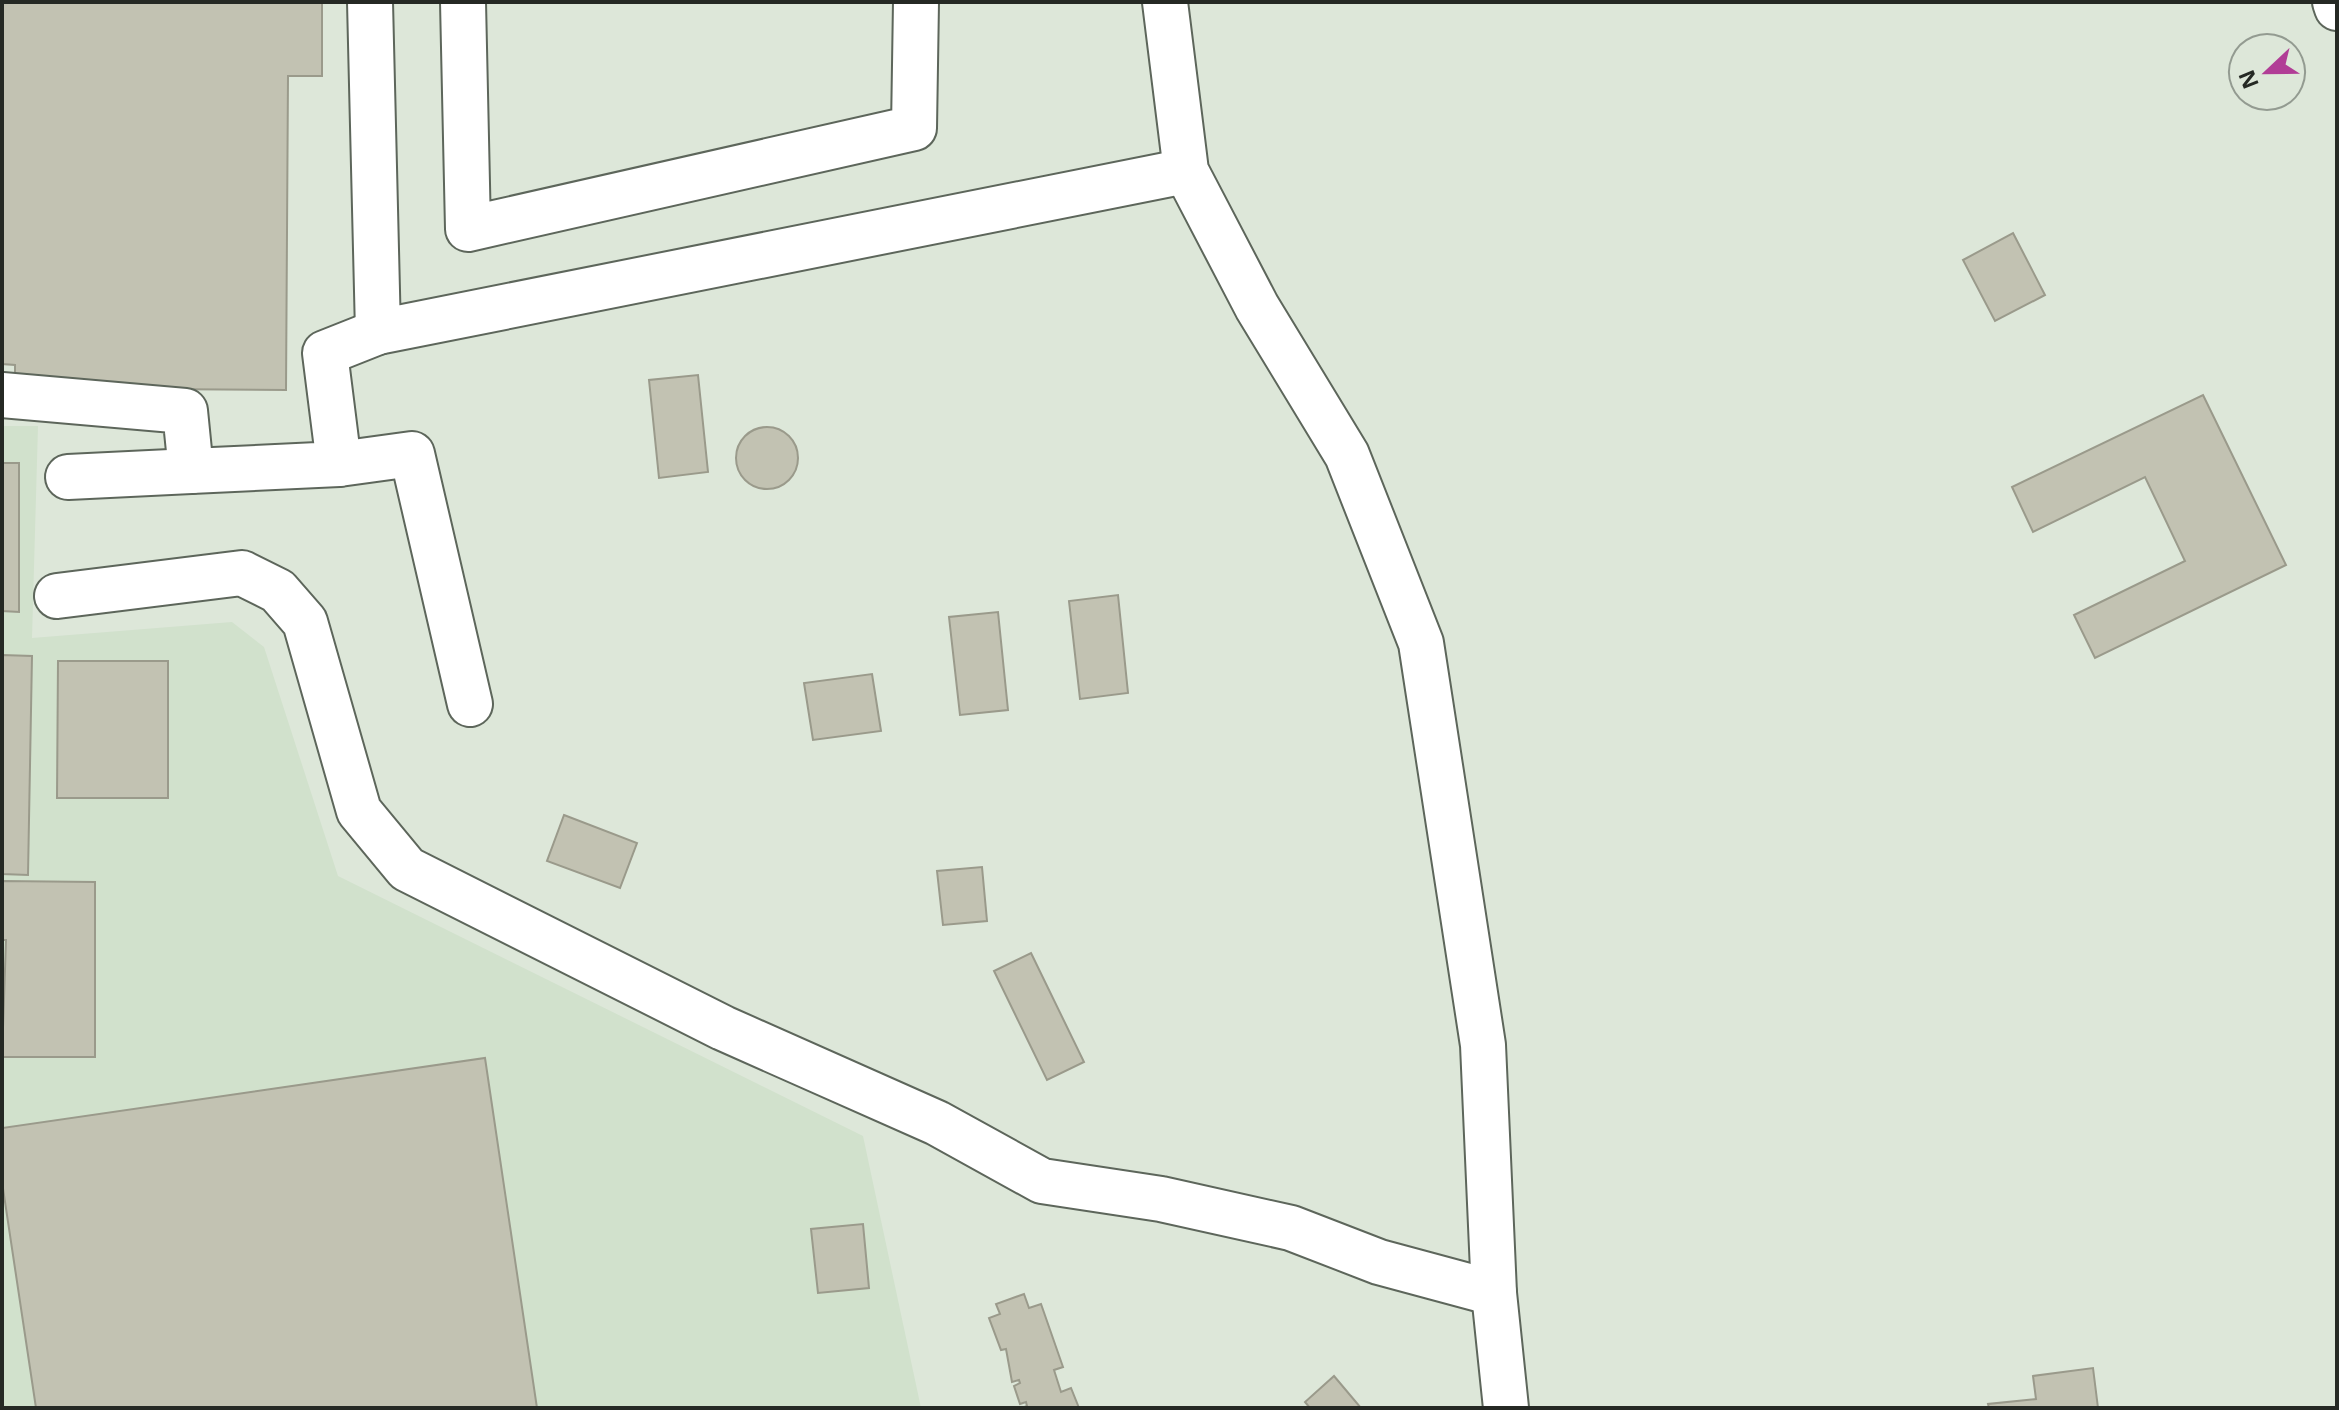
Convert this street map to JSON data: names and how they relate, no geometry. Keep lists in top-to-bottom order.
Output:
{
  "north": "left"
}
